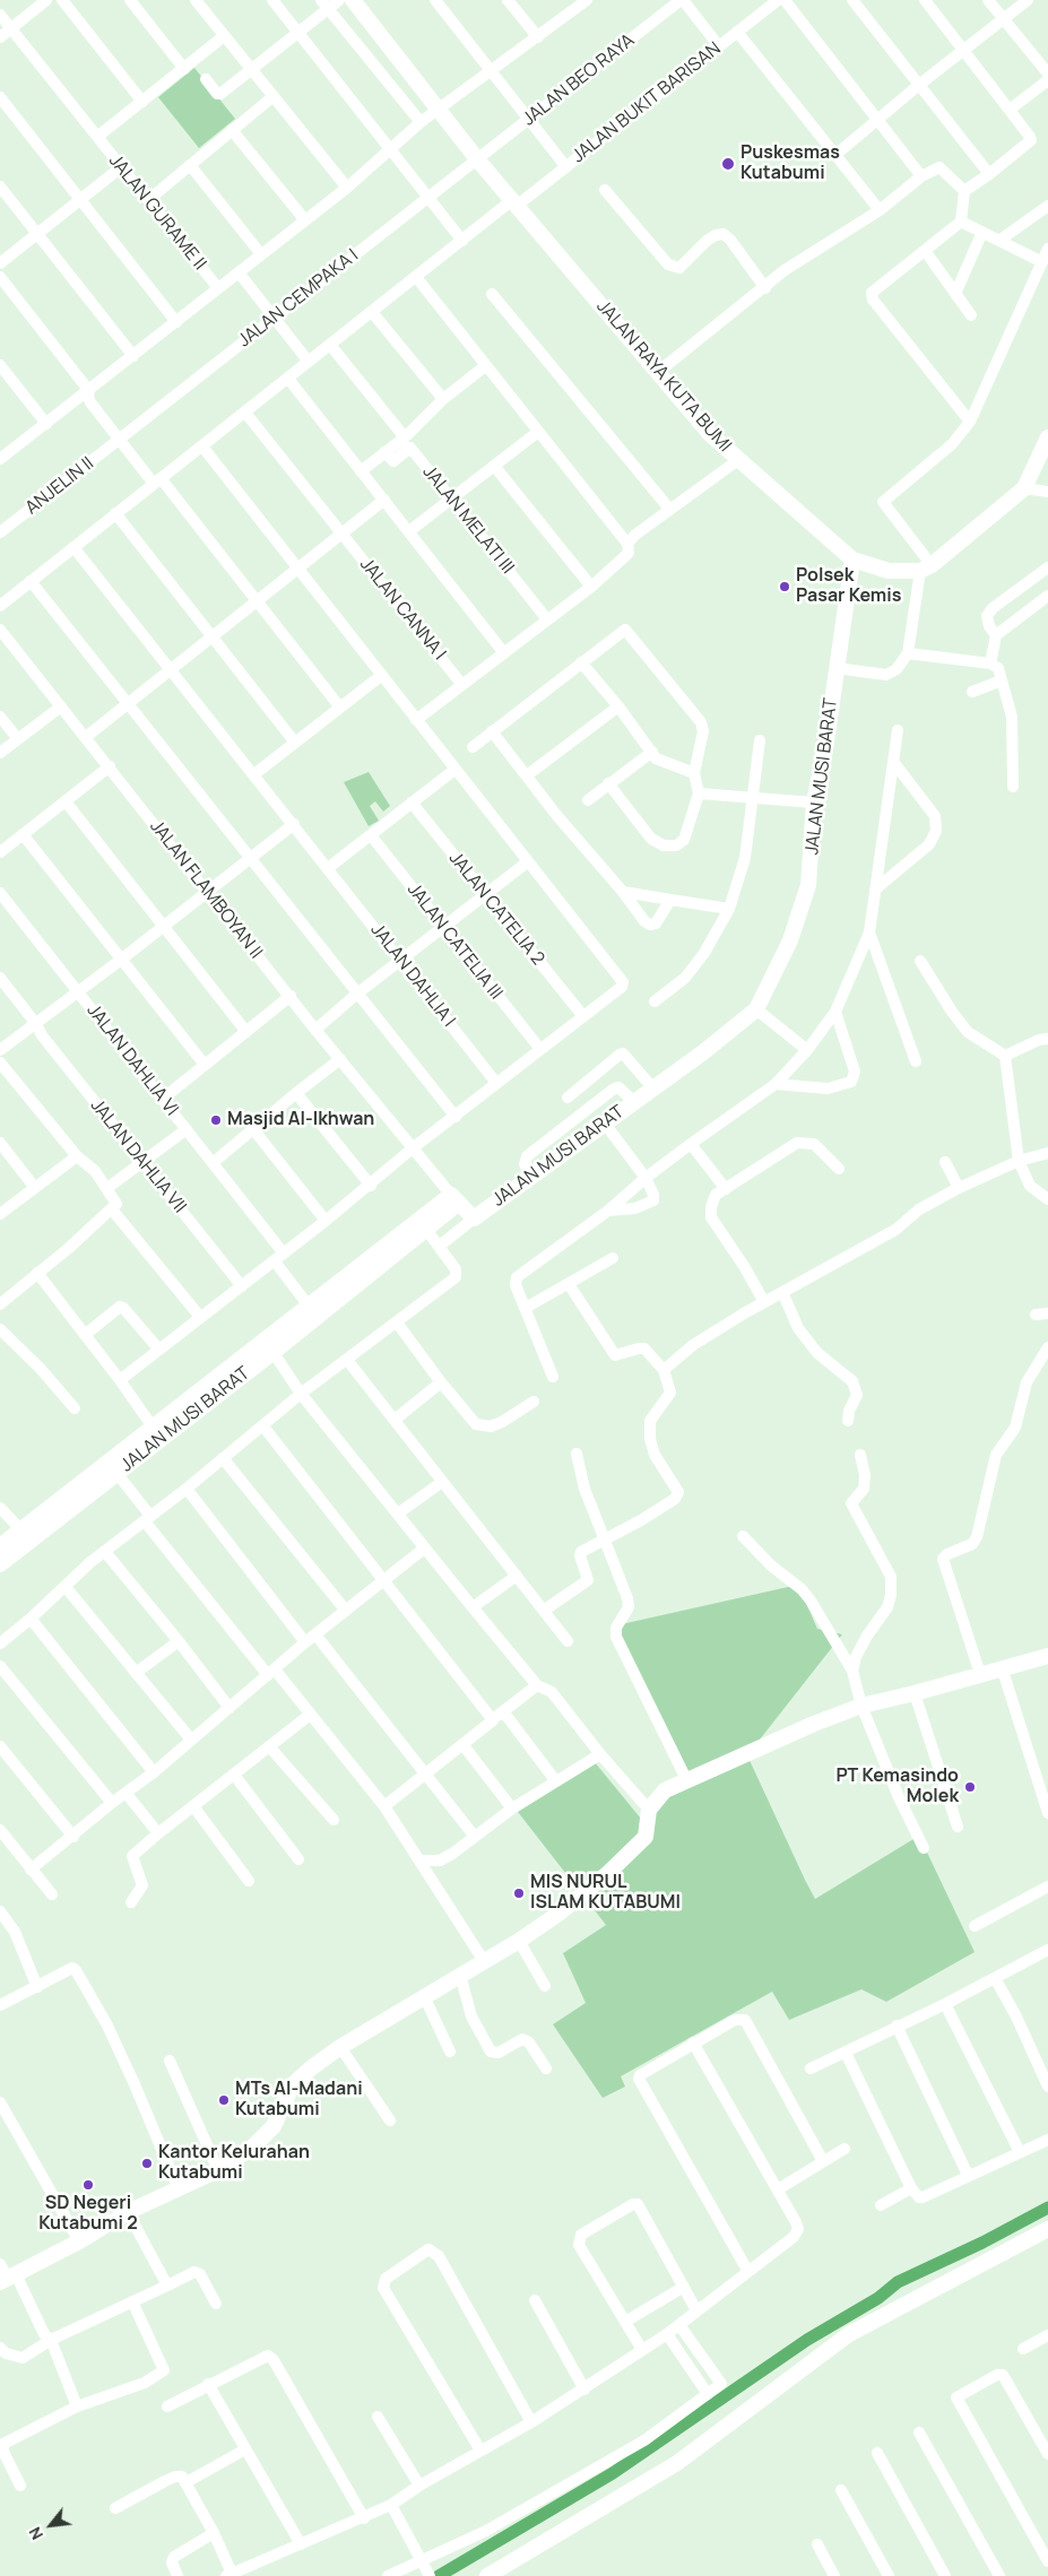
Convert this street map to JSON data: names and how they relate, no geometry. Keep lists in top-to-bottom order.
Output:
{
  "streets": {
    "street": [
      "JALAN BEO RAYA",
      "JALAN BUKIT BARISAN",
      "JALAN GURAME II",
      "JALAN CEMPAKA I",
      "JALAN RAYA KUTA BUMI",
      "ANJELIN II",
      "JALAN MELATI III",
      "JALAN CANNA I",
      "JALAN MUSI BARAT",
      "JALAN FLAMBOYAN II",
      "JALAN CATELIA 2",
      "JALAN CATELIA III",
      "JALAN DAHLIA I",
      "JALAN DAHLIA VI",
      "JALAN DAHLIA VII"
    ]
  },
  "crossings": [
    ["JALAN BEO RAYA", "JALAN CEMPAKA I"],
    ["JALAN BEO RAYA", "JALAN RAYA KUTA BUMI"],
    ["JALAN BUKIT BARISAN", "JALAN RAYA KUTA BUMI"],
    ["JALAN BUKIT BARISAN", "JALAN CANNA I"],
    ["JALAN BUKIT BARISAN", "JALAN DAHLIA I"],
    ["JALAN CEMPAKA I", "JALAN RAYA KUTA BUMI"],
    ["JALAN CEMPAKA I", "ANJELIN II"],
    ["JALAN RAYA KUTA BUMI", "JALAN MUSI BARAT"],
    ["JALAN MUSI BARAT", "JALAN FLAMBOYAN II"]
  ],
  "places": [
    "Puskesmas Kutabumi",
    "Polsek Pasar Kemis",
    "Masjid Al-Ikhwan",
    "PT Kemasindo Molek",
    "MIS NURUL ISLAM KUTABUMI",
    "MTs Al-Madani Kutabumi",
    "Kantor Kelurahan Kutabumi",
    "SD Negeri Kutabumi 2"
  ],
  "north": "bottom left"
}
